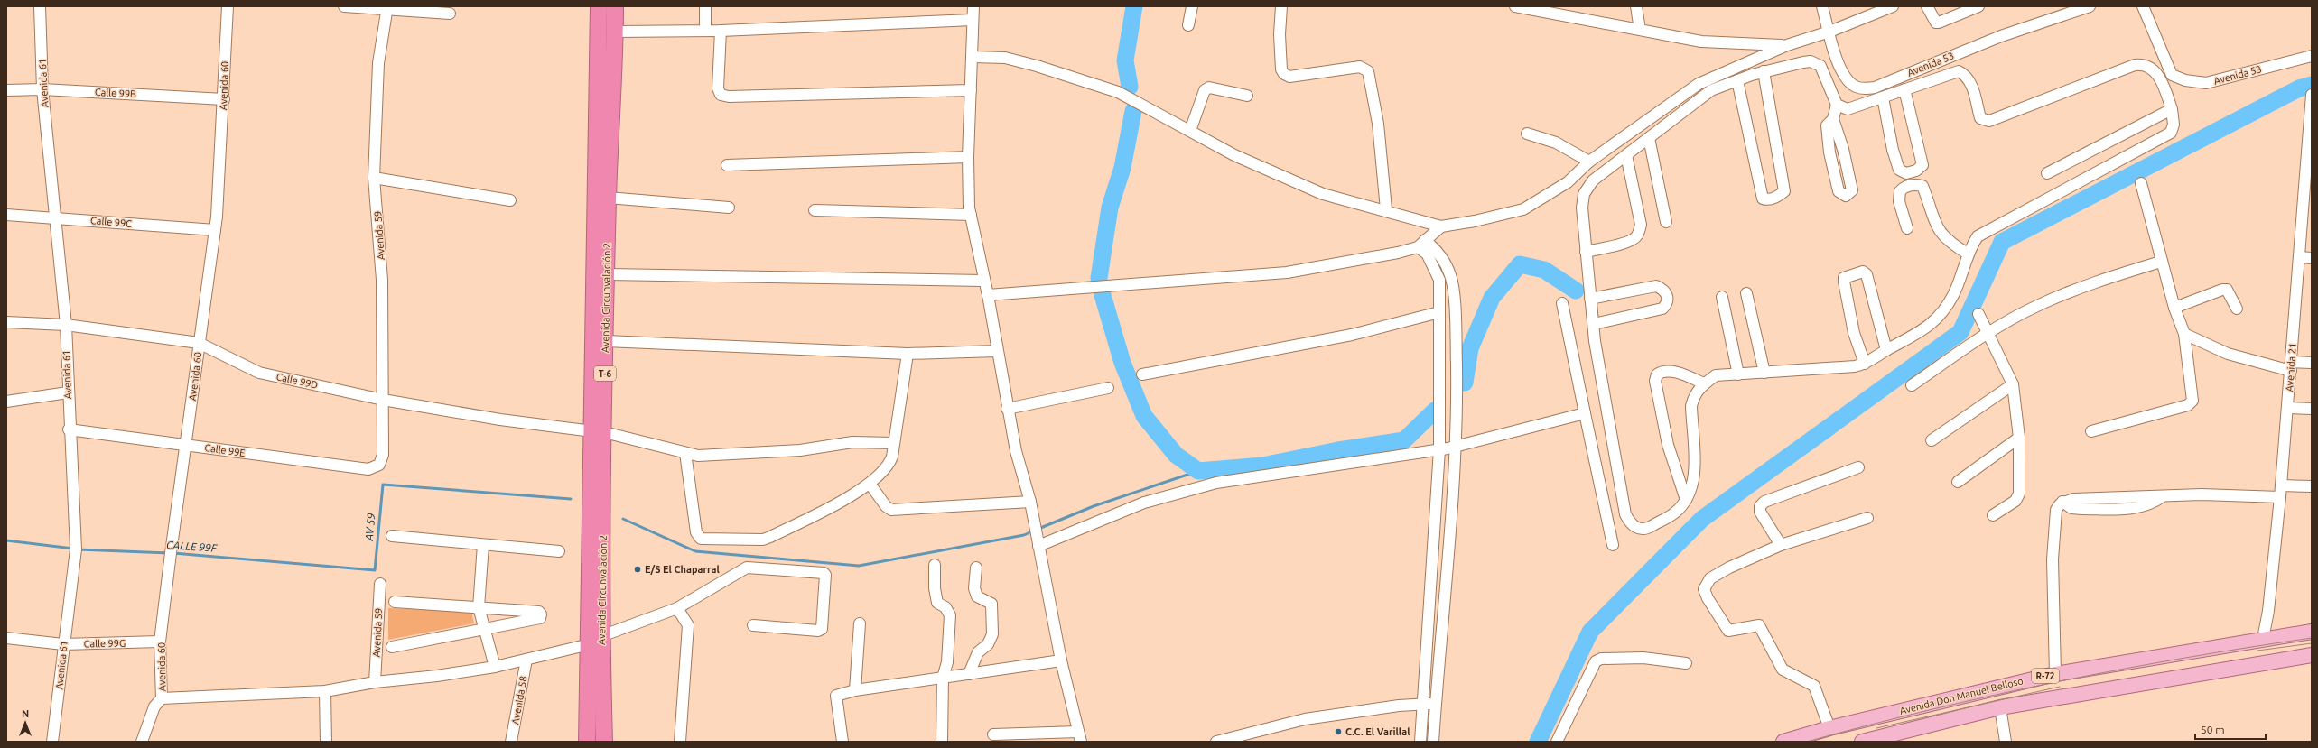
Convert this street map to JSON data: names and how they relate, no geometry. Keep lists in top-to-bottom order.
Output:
{
  "streets": {
    "highway": ["Avenida Circunvalación 2", "T-6"],
    "main road": ["R-72", "Avenida Don Manuel Belloso"],
    "street": [
      "Avenida 53",
      "Avenida 61",
      "Avenida 60",
      "Calle 99B",
      "Calle 99C",
      "Avenida 59",
      "Avenida 21",
      "Calle 99D",
      "Calle 99E",
      "Calle 99G",
      "Avenida 58"
    ]
  },
  "crossings": [
    ["Avenida 61", "Calle 99B"],
    ["Avenida 61", "Calle 99C"],
    ["Avenida 61", "Calle 99D"],
    ["Avenida 61", "Calle 99E"],
    ["Avenida 61", "Calle 99G"],
    ["Avenida 60", "Calle 99B"],
    ["Avenida 60", "Calle 99C"],
    ["Avenida 60", "Calle 99D"],
    ["Avenida 60", "Calle 99E"],
    ["Avenida 60", "Calle 99G"],
    ["Avenida 59", "Calle 99D"],
    ["Avenida 59", "Calle 99E"],
    ["Avenida Circunvalación 2", "Calle 99D"],
    ["Avenida 21", "Avenida Don Manuel Belloso"]
  ],
  "water": ["AV 59", "CALLE 99F"],
  "places": ["E/S El Chaparral", "C.C. El Varillal"],
  "scale_bar": "50 m",
  "north": "top"
}
